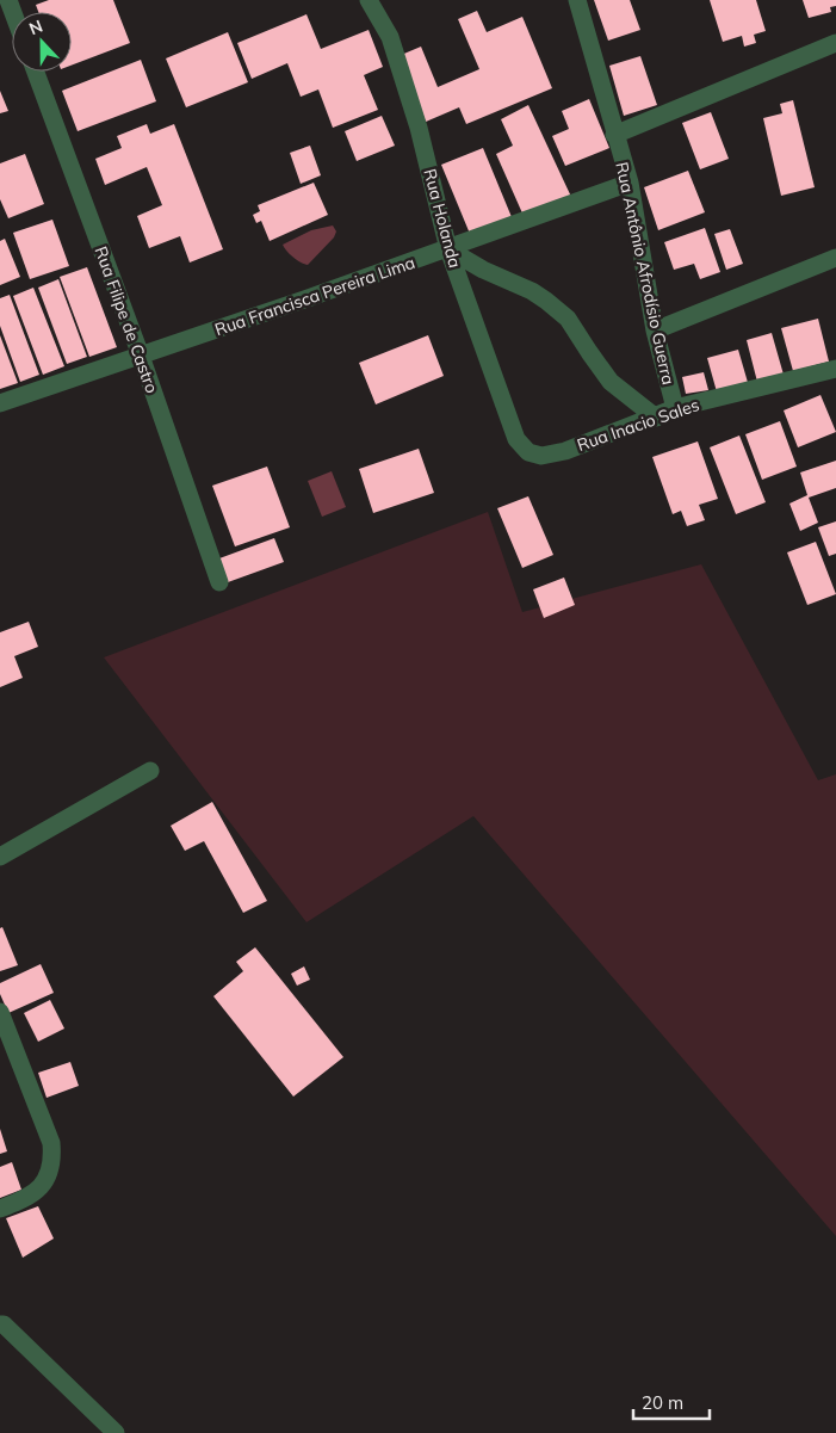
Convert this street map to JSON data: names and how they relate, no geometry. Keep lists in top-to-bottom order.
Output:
{
  "streets": {
    "street": [
      "Rua Holanda",
      "Rua Antônio Afrodísio Guerra",
      "Rua Francisca Pereira Lima",
      "Rua Filipe de Castro",
      "Rua Inacio Sales"
    ]
  },
  "crossings": [
    ["Rua Holanda", "Rua Francisca Pereira Lima"],
    ["Rua Holanda", "Rua Inacio Sales"],
    ["Rua Antônio Afrodísio Guerra", "Rua Francisca Pereira Lima"],
    ["Rua Antônio Afrodísio Guerra", "Rua Inacio Sales"],
    ["Rua Francisca Pereira Lima", "Rua Filipe de Castro"]
  ],
  "scale_bar": "20 m",
  "north": "top"
}
